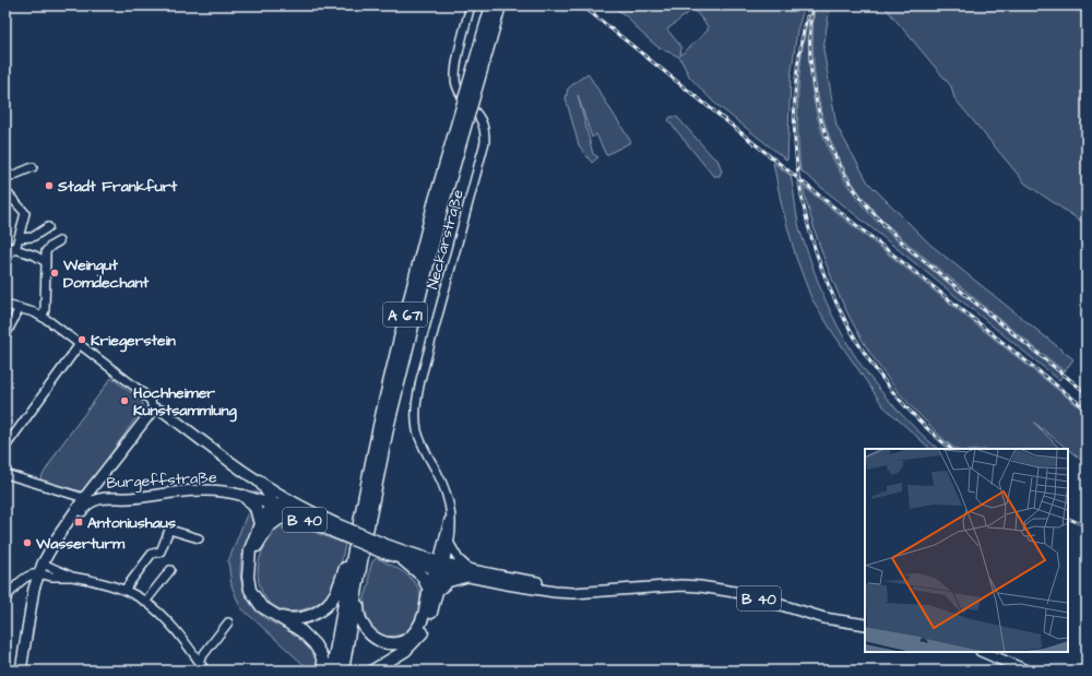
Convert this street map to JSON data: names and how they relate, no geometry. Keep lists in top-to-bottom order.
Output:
{
  "streets": {
    "highway": ["A 671"],
    "main road": ["Burgeffstraße", "B 40"],
    "street": ["Neckarstraße"]
  },
  "crossings": [
    ["Neckarstraße", "B 40"],
    ["Burgeffstraße", "B 40"]
  ],
  "places": {
    "other": [
      "Stadt Frankfurt",
      "Weingut Domdechant",
      "Kriegerstein",
      "Hochheimer Kunstsammlung",
      "Wasserturm"
    ],
    "transit": ["Antoniushaus"]
  }
}
